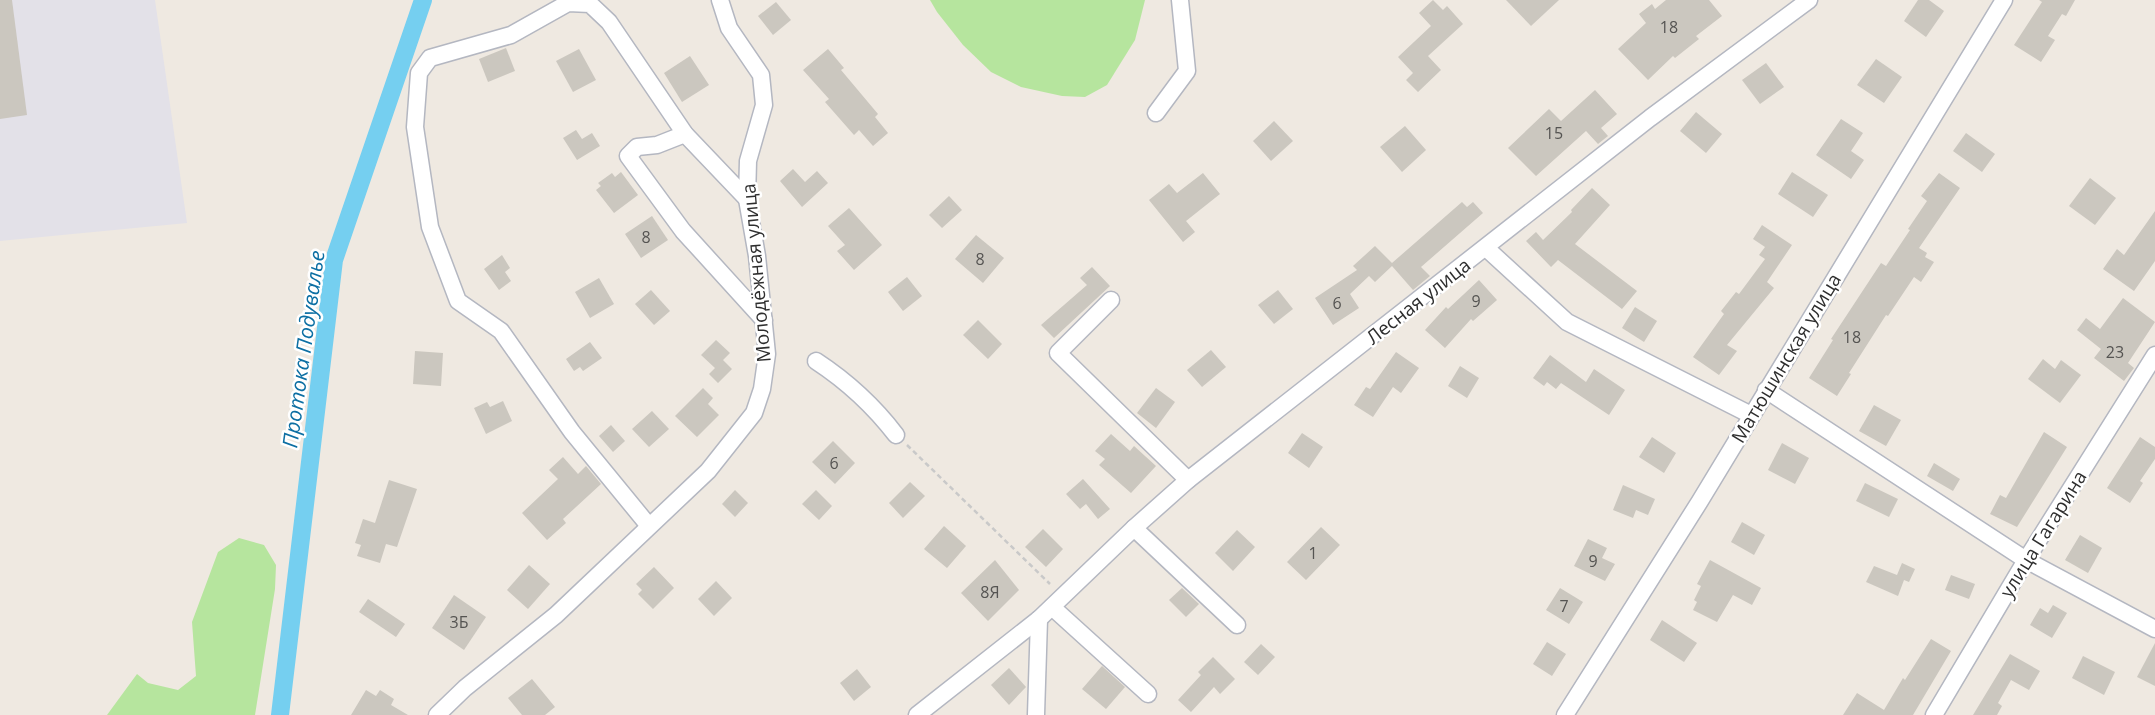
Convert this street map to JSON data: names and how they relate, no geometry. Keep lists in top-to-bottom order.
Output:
{
  "streets": {
    "street": [
      "Молодёжная улица",
      "Лесная улица",
      "Матюшинская улица",
      "улица Гагарина"
    ]
  },
  "water": ["Протока Подувалье"],
  "house_numbers": [
    "18",
    "15",
    "8",
    "8",
    "9",
    "6",
    "18",
    "23",
    "6",
    "1",
    "9",
    "8Я",
    "7",
    "3Б"
  ]
}
